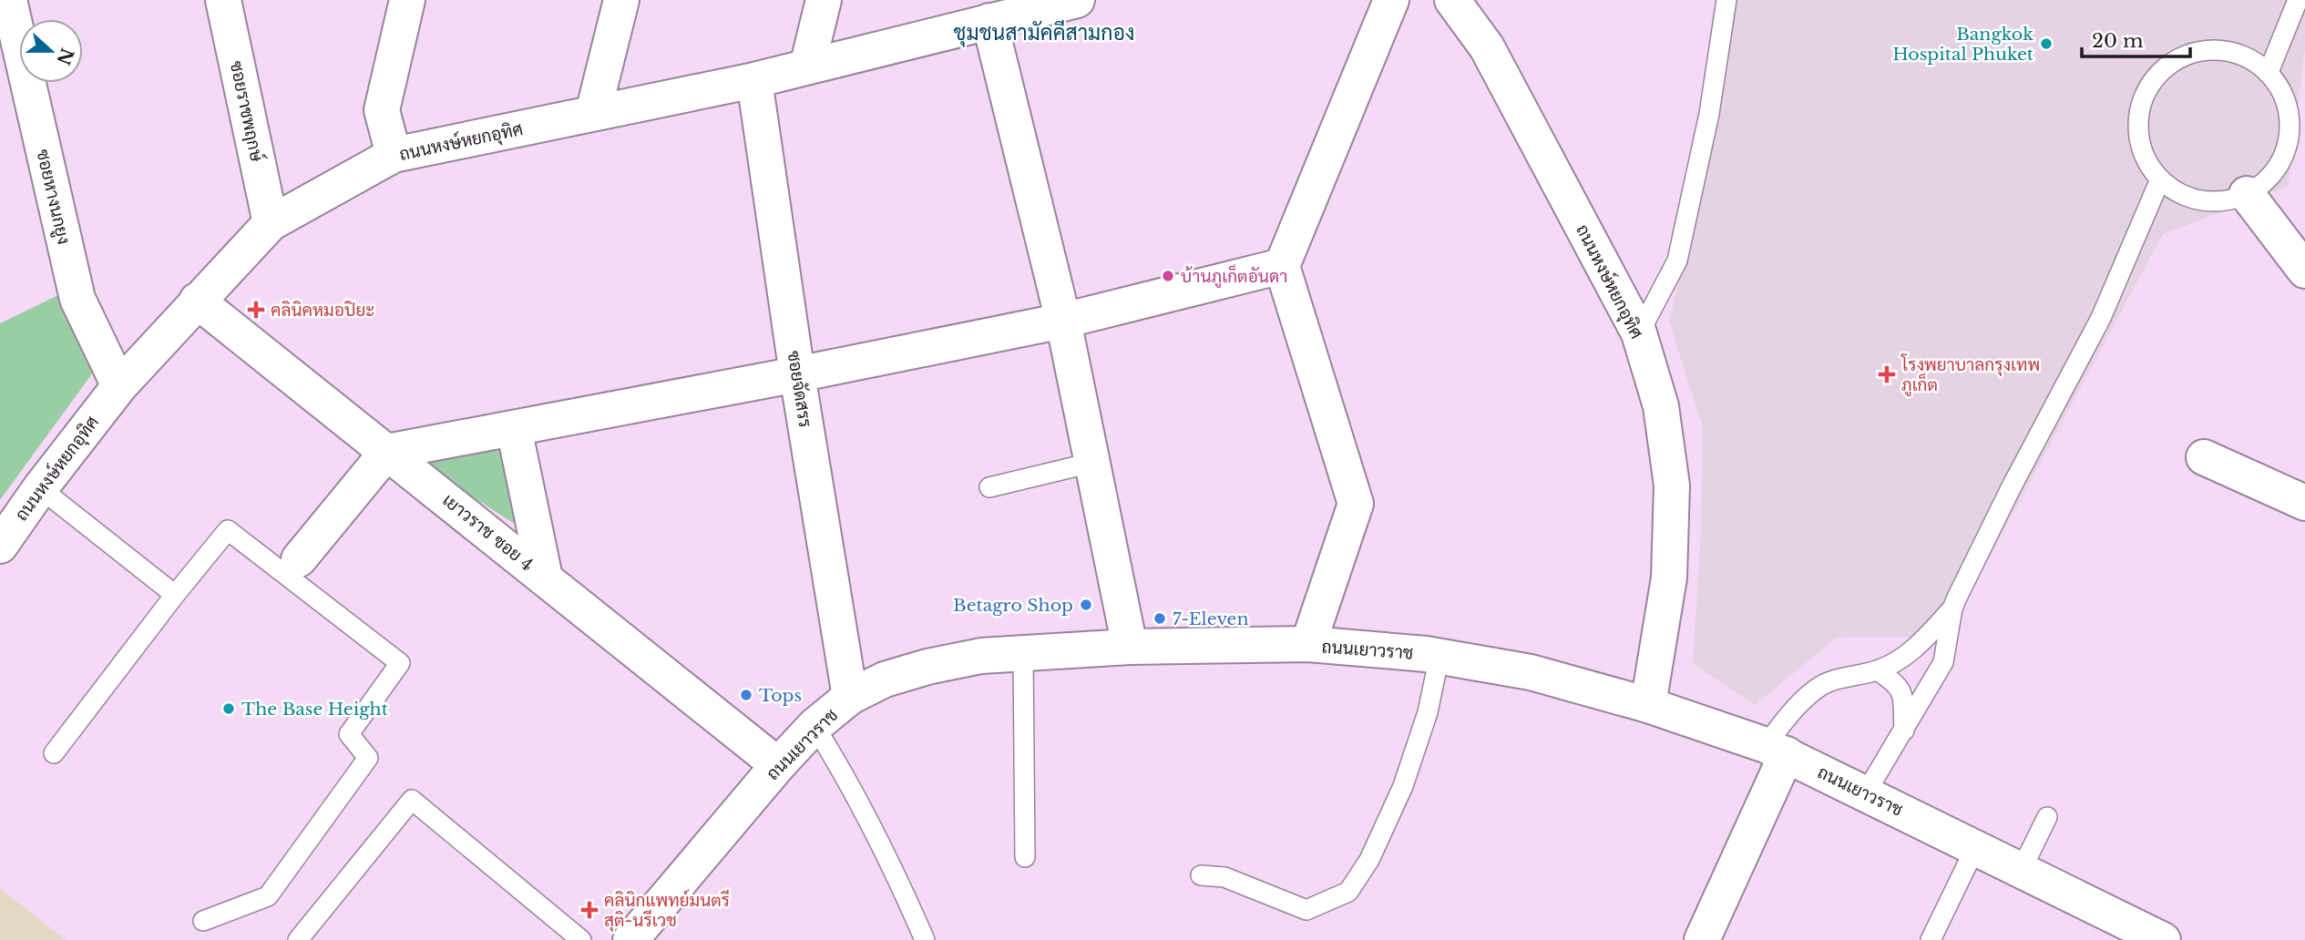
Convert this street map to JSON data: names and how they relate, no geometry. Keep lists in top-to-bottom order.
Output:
{
  "streets": {
    "street": [
      "ซอยราชพฤกษ์",
      "ถนนหงษ์หยกอุทิศ",
      "ซอยหางนกยูง",
      "ซอยจัดสรร",
      "เยาวราช ซอย 4",
      "ถนนเยาวราช"
    ]
  },
  "crossings": [
    ["ซอยราชพฤกษ์", "ถนนหงษ์หยกอุทิศ"],
    ["ถนนหงษ์หยกอุทิศ", "ซอยหางนกยูง"],
    ["ถนนหงษ์หยกอุทิศ", "ซอยจัดสรร"],
    ["ถนนหงษ์หยกอุทิศ", "เยาวราช ซอย 4"],
    ["ถนนหงษ์หยกอุทิศ", "ถนนเยาวราช"],
    ["ซอยจัดสรร", "ถนนเยาวราช"],
    ["เยาวราช ซอย 4", "ถนนเยาวราช"]
  ],
  "districts": ["ชุมชนสามัคคีสามกอง"],
  "places": {
    "other": [
      "Bangkok Hospital Phuket",
      "บ้านภูเก็ตอันดา",
      "Betagro Shop",
      "7-Eleven",
      "Tops",
      "The Base Height"
    ],
    "health": ["คลินิคหมอปิยะ", "โรงพยาบาลกรุงเทพ ภูเก็ต", "คลินิกแพทย์มนตรี สุติ-นรีเวช"]
  },
  "scale_bar": "20 m",
  "north": "right"
}
